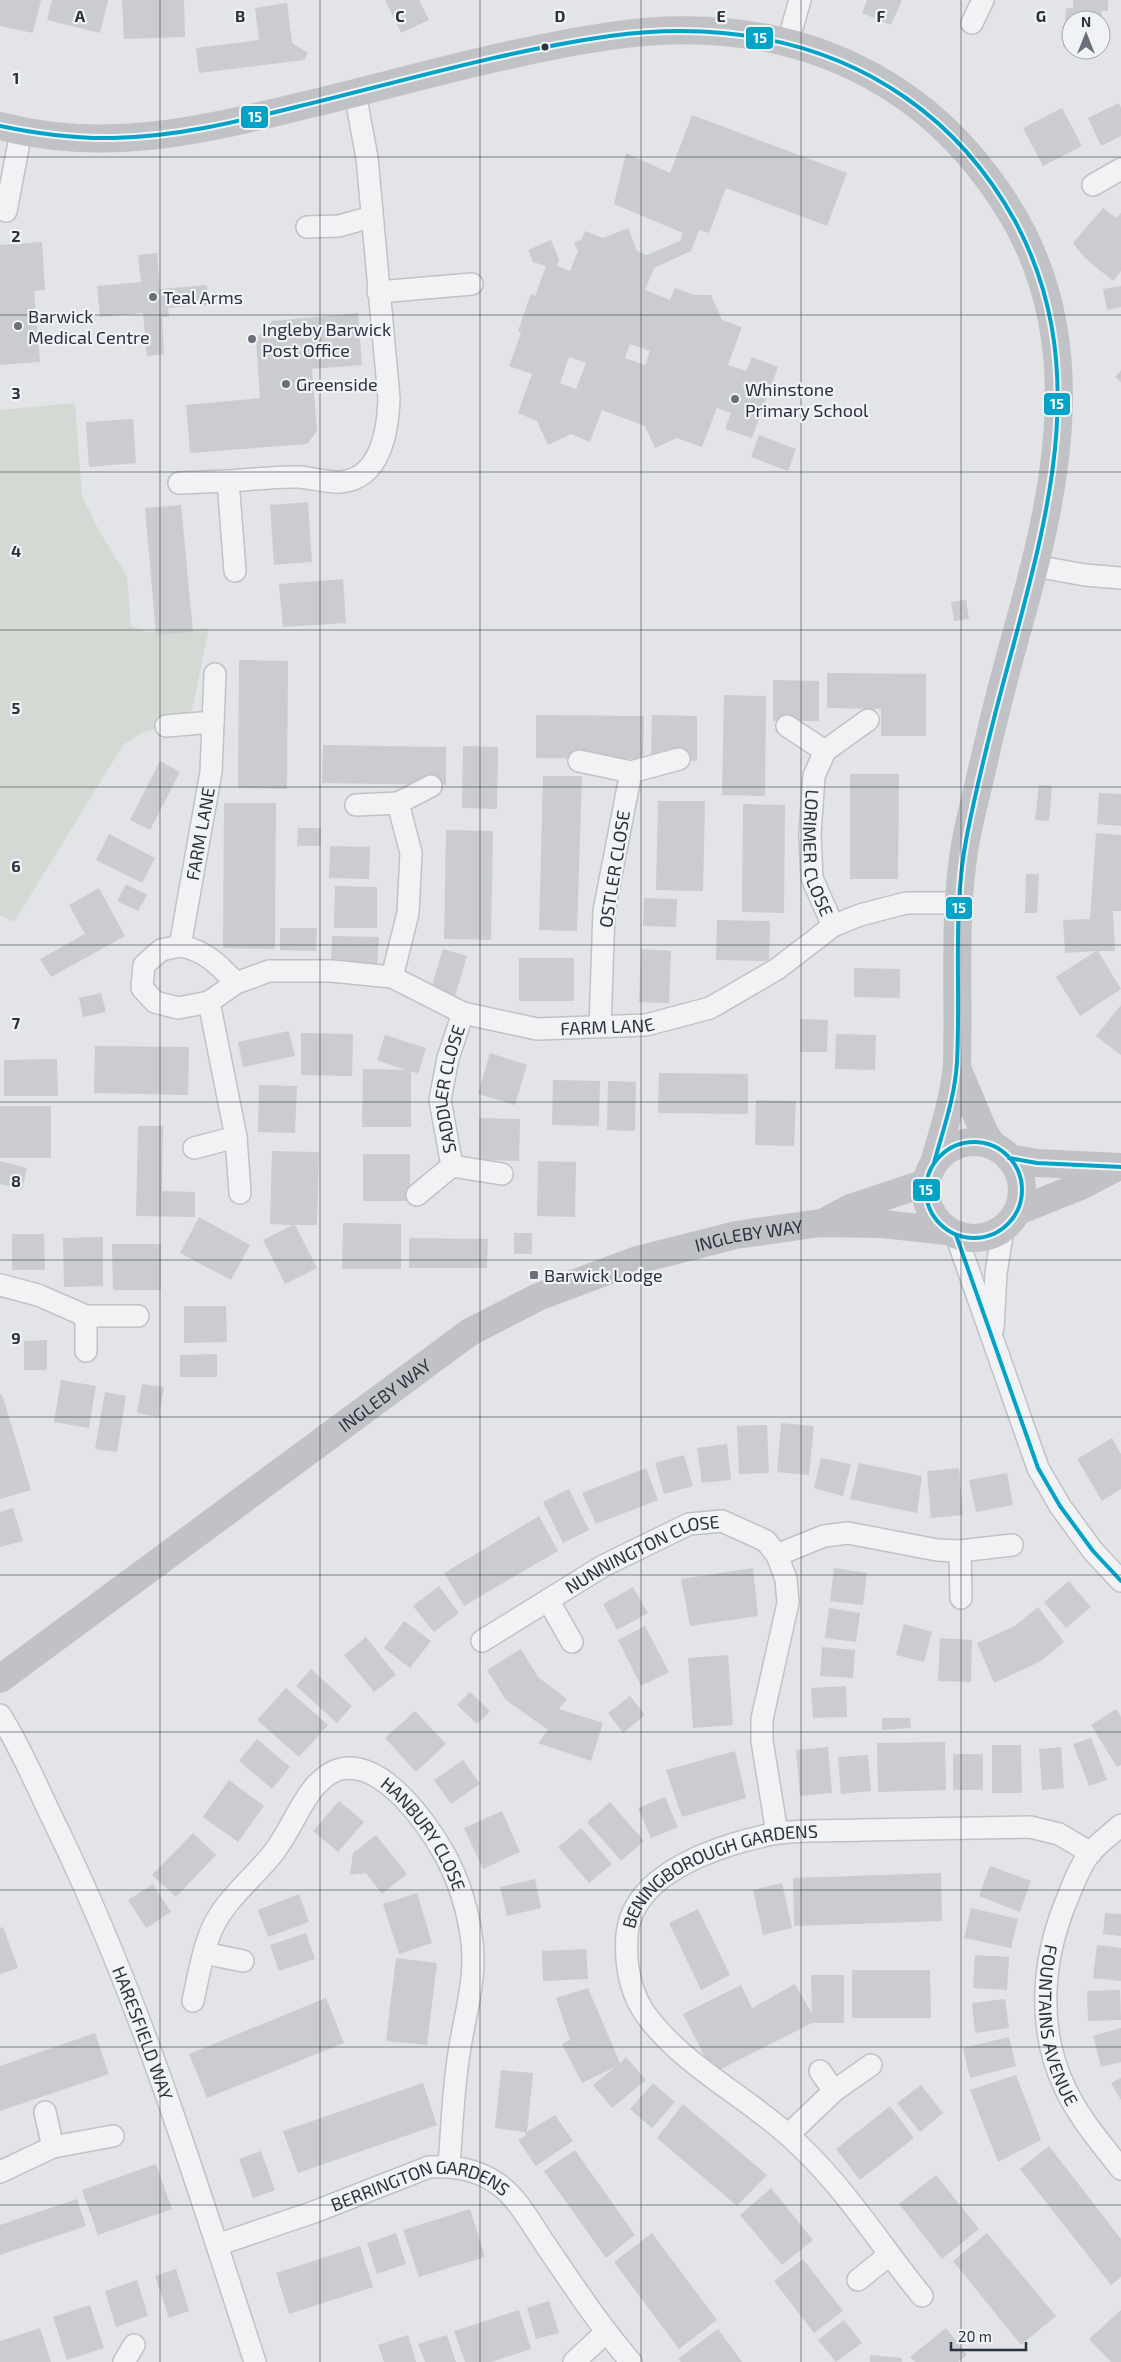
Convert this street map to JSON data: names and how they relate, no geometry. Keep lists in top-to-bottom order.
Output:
{
  "streets": {
    "street": [
      "FARM LANE",
      "LORIMER CLOSE",
      "OSTLER CLOSE",
      "SADDLER CLOSE",
      "INGLEBY WAY",
      "NUNNINGTON CLOSE",
      "HANBURY CLOSE",
      "BENINGBOROUGH GARDENS",
      "FOUNTAINS AVENUE",
      "HARESFIELD WAY",
      "BERRINGTON GARDENS"
    ]
  },
  "crossings": [
    ["FARM LANE", "LORIMER CLOSE"],
    ["FARM LANE", "OSTLER CLOSE"],
    ["FARM LANE", "SADDLER CLOSE"],
    ["NUNNINGTON CLOSE", "BENINGBOROUGH GARDENS"],
    ["HANBURY CLOSE", "BERRINGTON GARDENS"],
    ["BENINGBOROUGH GARDENS", "FOUNTAINS AVENUE"],
    ["HARESFIELD WAY", "BERRINGTON GARDENS"]
  ],
  "places": {
    "other": [
      "Teal Arms",
      "Barwick Medical Centre",
      "Ingleby Barwick Post Office",
      "Greenside",
      "Whinstone Primary School"
    ],
    "transit": ["Barwick Lodge"]
  },
  "lines": ["transit line 15"],
  "scale_bar": "20 m",
  "north": "top",
  "grid": {
    "columns": [
      "A",
      "B",
      "C",
      "D",
      "E",
      "F",
      "G"
    ],
    "rows": [
      "1",
      "2",
      "3",
      "4",
      "5",
      "6",
      "7",
      "8",
      "9"
    ]
  }
}
